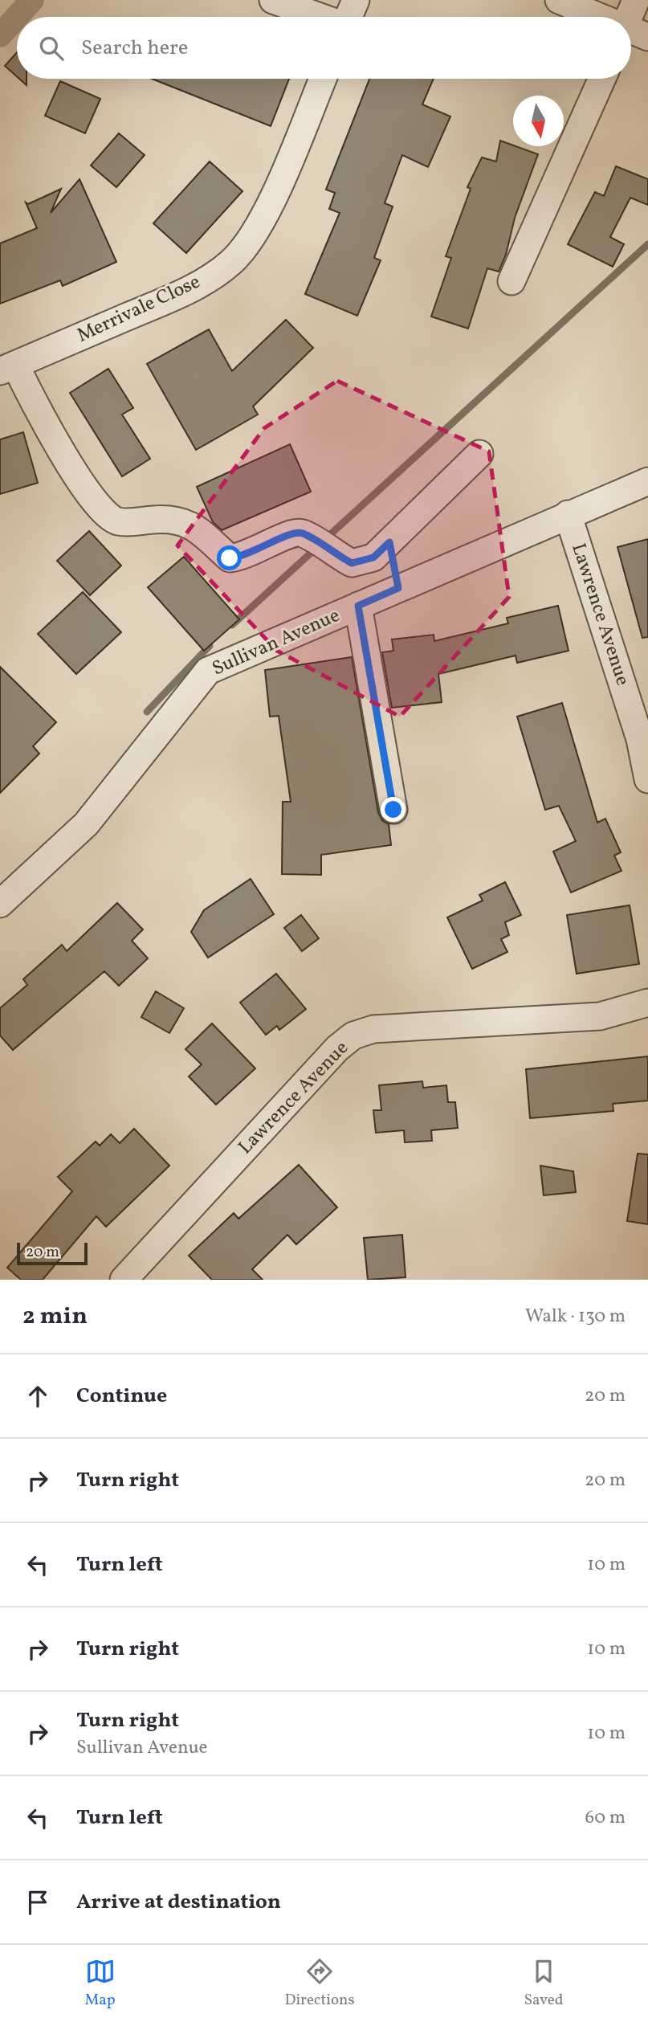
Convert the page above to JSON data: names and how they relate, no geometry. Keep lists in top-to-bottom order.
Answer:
{
  "streets": {
    "street": ["Merrivale Close", "Lawrence Avenue", "Sullivan Avenue"]
  },
  "crossings": [
    ["Lawrence Avenue", "Sullivan Avenue"]
  ],
  "scale_bar": "20 m",
  "north": "bottom",
  "page": {
    "search": "Search here",
    "scale": "20 m",
    "heading": ["2 min", "Walk · 130 m"],
    "list": [
      ["Continue", "20 m"],
      ["Turn right", "20 m"],
      ["Turn left", "10 m"],
      ["Turn right", "10 m"],
      ["Turn right", "Sullivan Avenue", "10 m"],
      ["Turn left", "60 m"],
      "Arrive at destination"
    ],
    "nav": ["Map", "Directions", "Saved"]
  }
}
